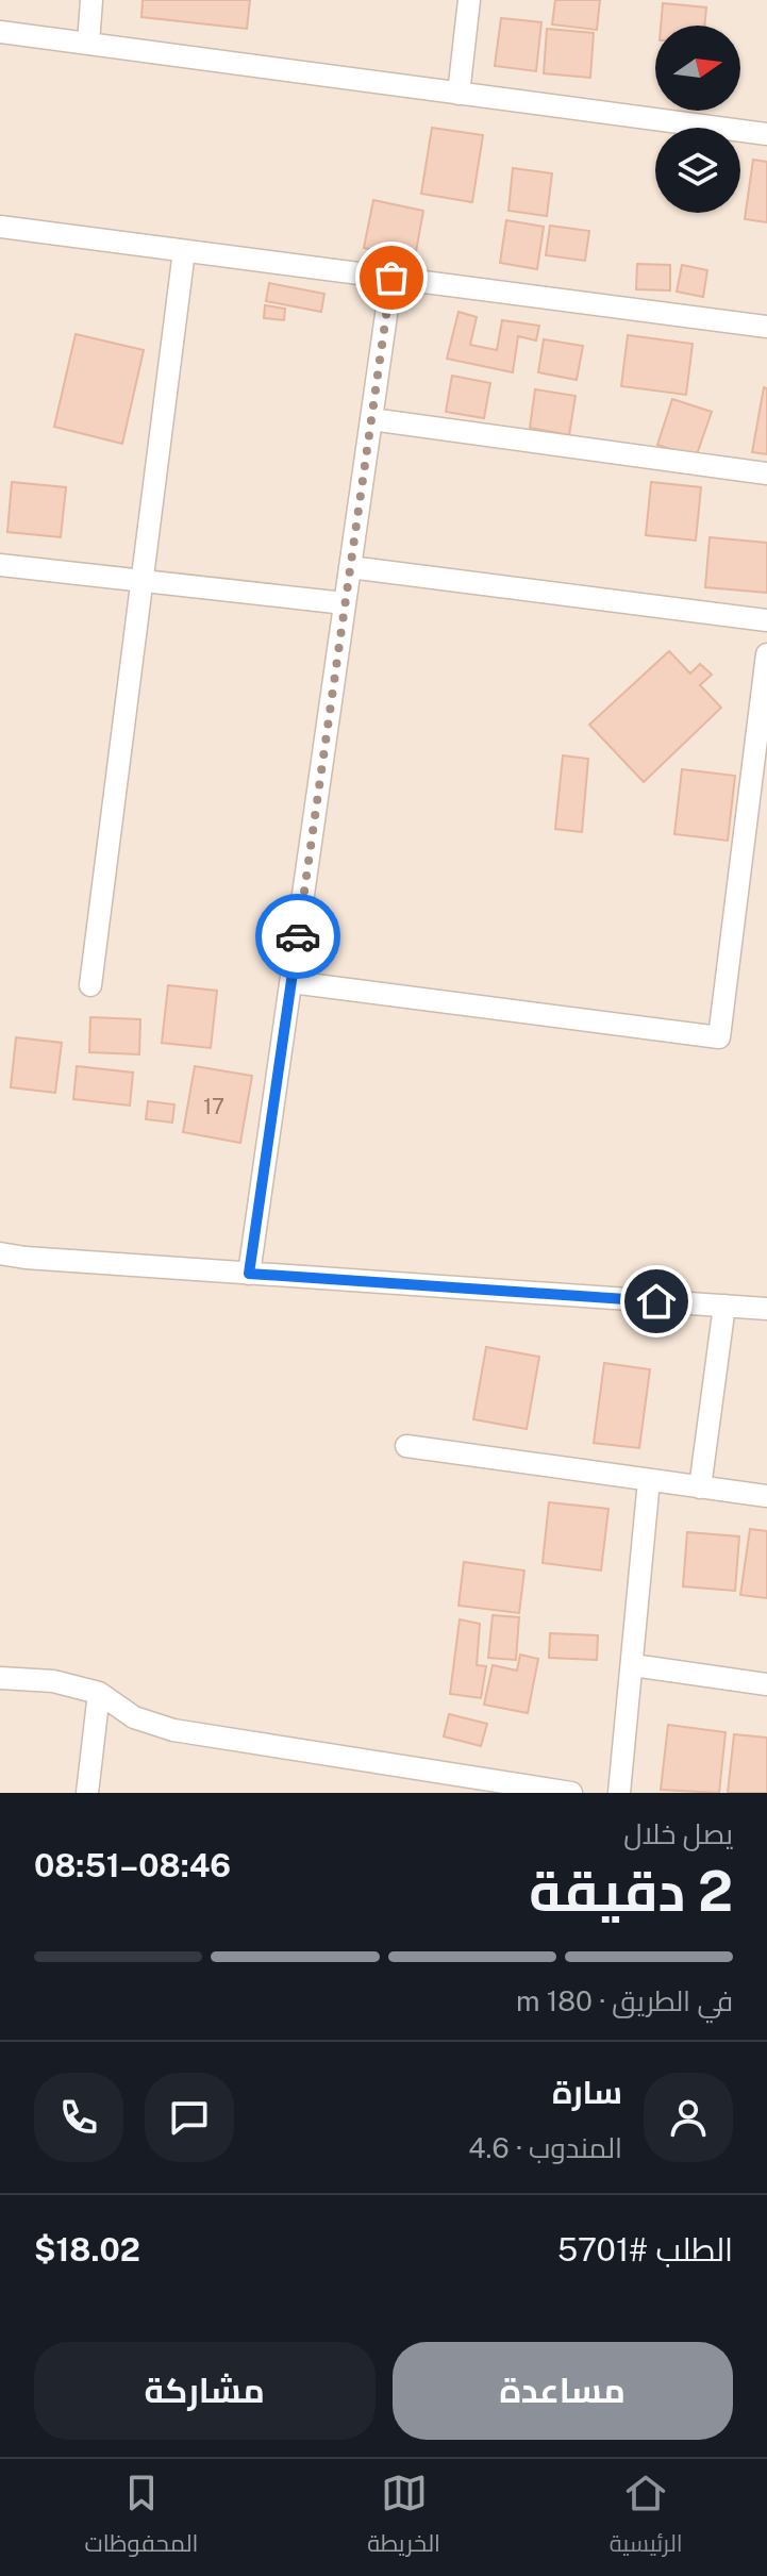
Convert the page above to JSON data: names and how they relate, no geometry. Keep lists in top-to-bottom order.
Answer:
{
  "house_numbers": ["17"],
  "north": "right",
  "page": {
    "heading": ["2 دقيقة", "يصل خلال", "08:46–08:51"],
    "panel": [
      "سارة",
      "المندوب · 4.6",
      "الطلب #5701",
      "$18.02"
    ],
    "bar": "في الطريق · 180 m",
    "buttons": ["مساعدة", "مشاركة"],
    "tabs": ["الرئيسية", "الخريطة", "المحفوظات"]
  }
}
